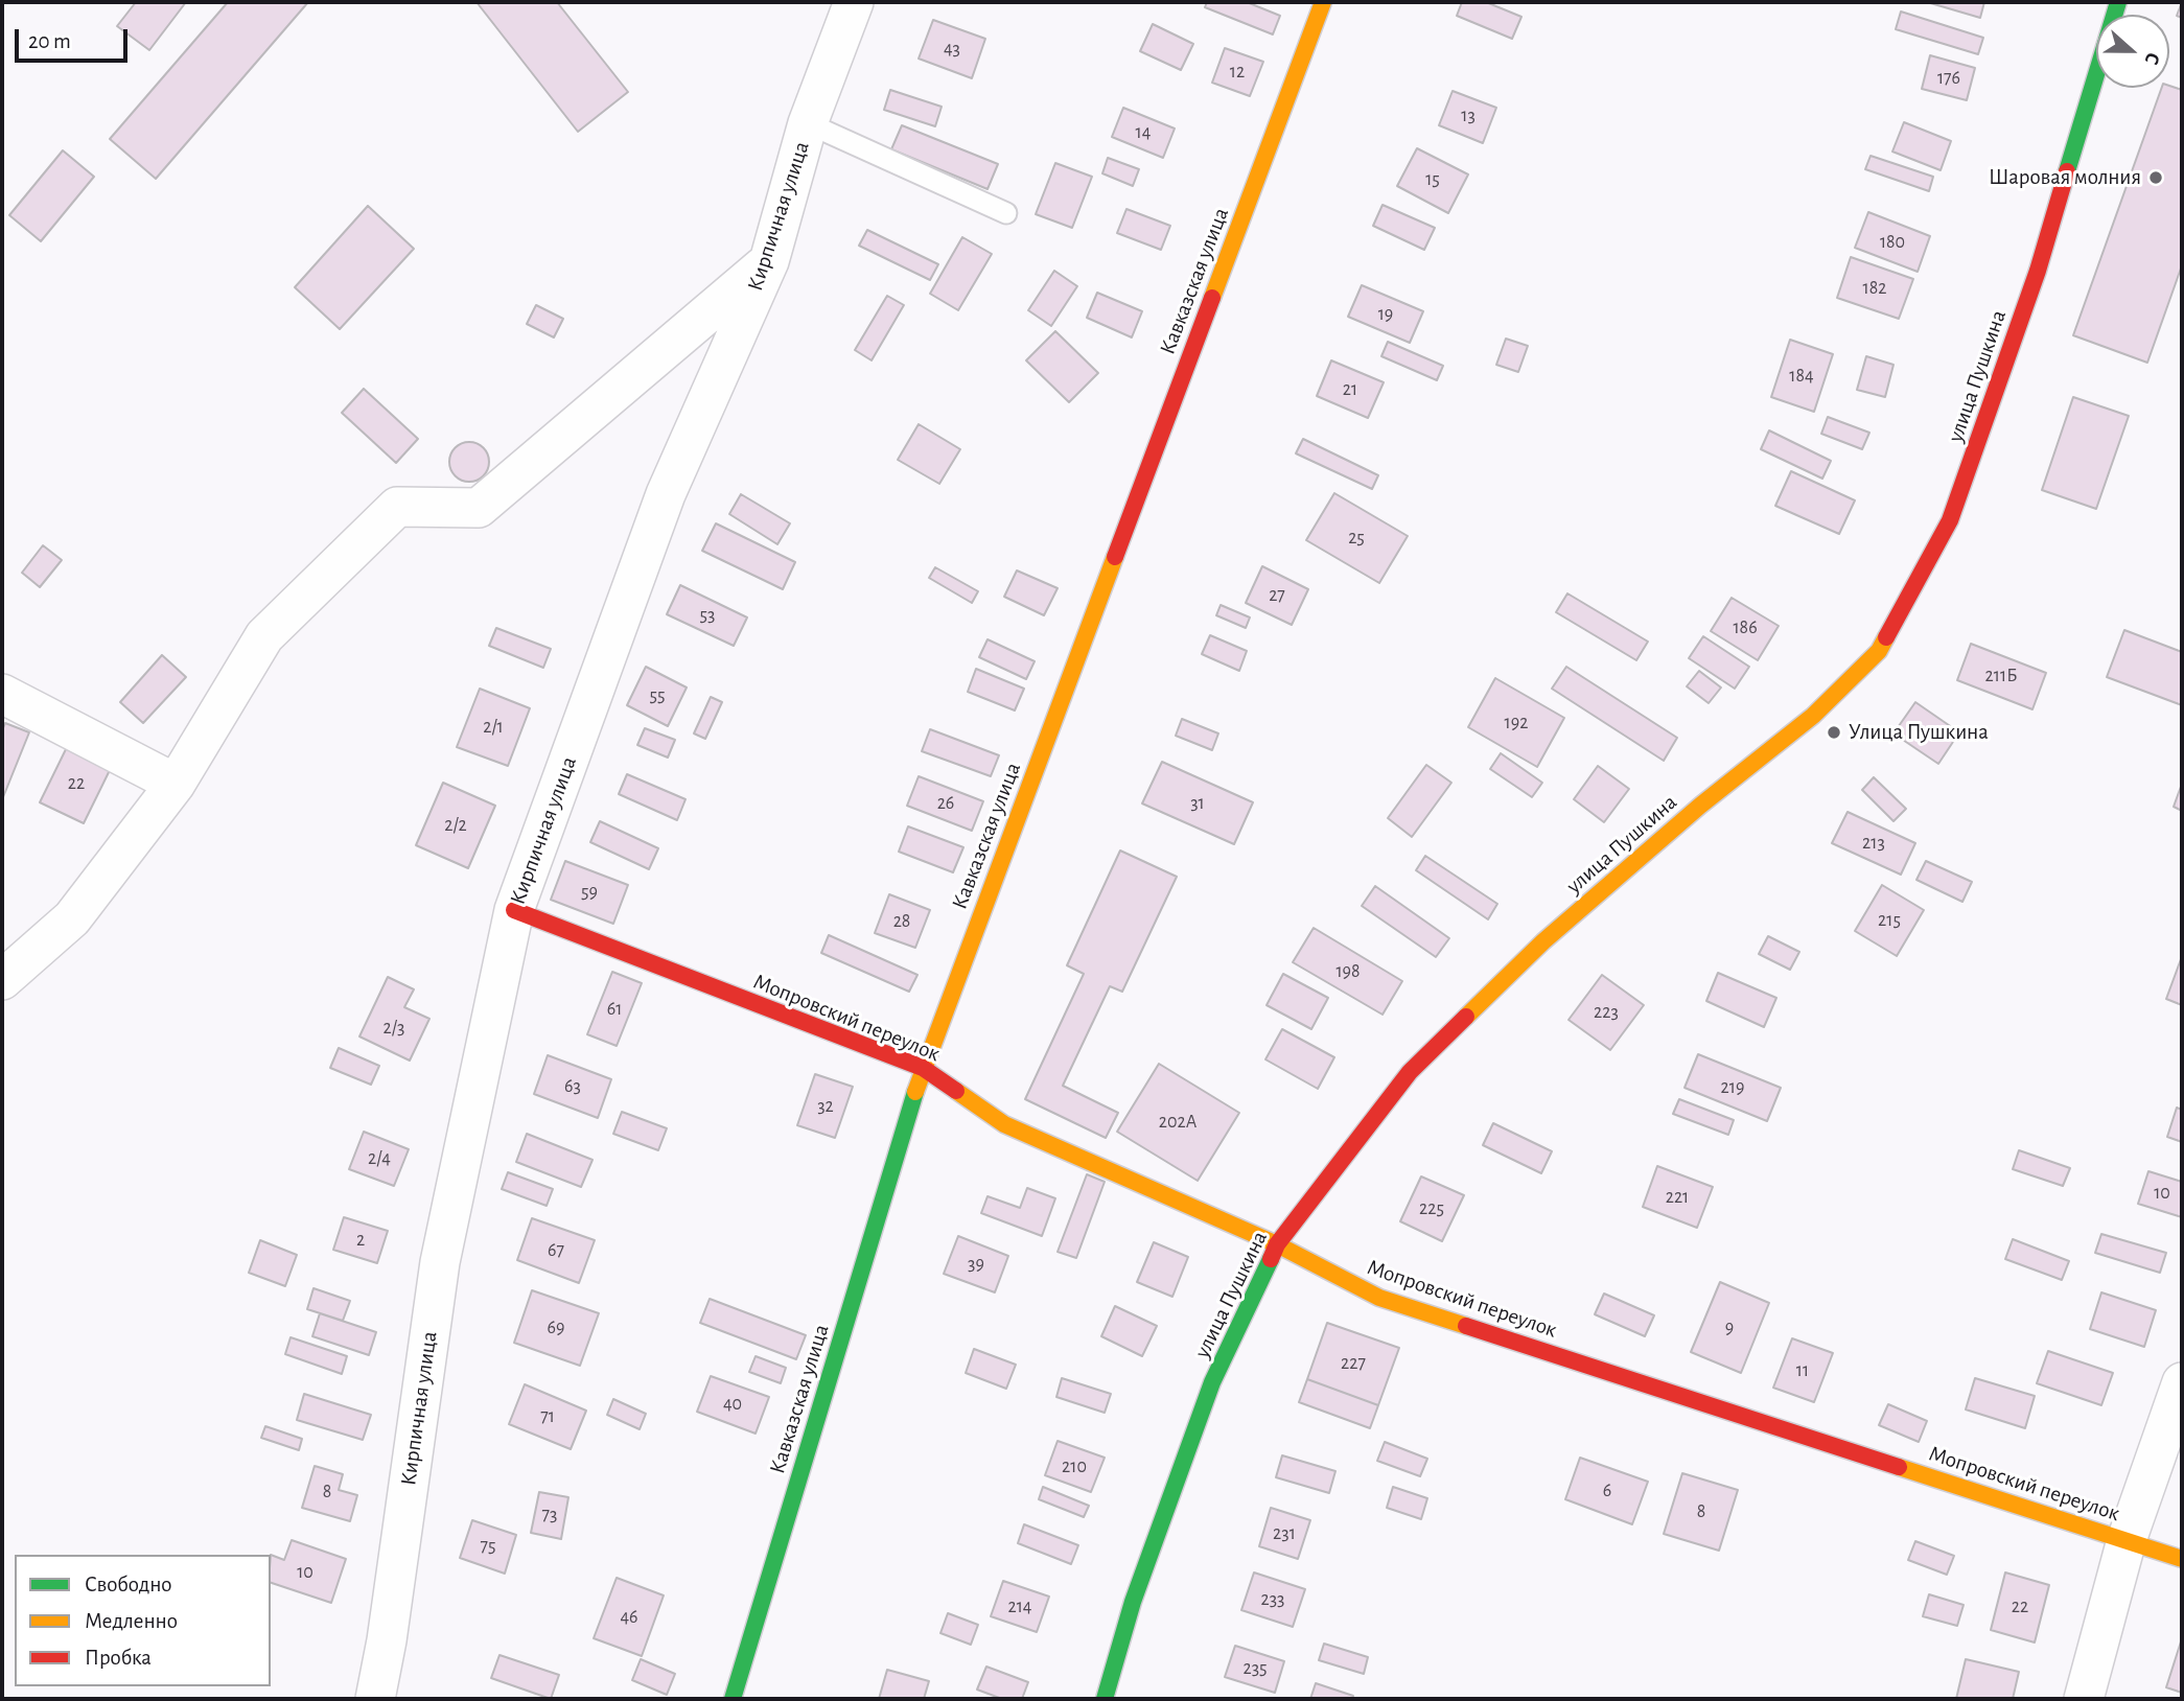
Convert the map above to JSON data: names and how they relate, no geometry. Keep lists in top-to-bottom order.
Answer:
{
  "streets": {
    "street": [
      "Кирпичная улица",
      "Кавказская улица",
      "улица Пушкина",
      "Мопровский переулок"
    ]
  },
  "crossings": [
    ["Кирпичная улица", "Мопровский переулок"],
    ["Кавказская улица", "Мопровский переулок"],
    ["улица Пушкина", "Мопровский переулок"]
  ],
  "places": ["Шаровая молния", "Улица Пушкина"],
  "house_numbers": [
    "43",
    "12",
    "176",
    "13",
    "14",
    "15",
    "180",
    "182",
    "19",
    "184",
    "21",
    "25",
    "27",
    "53",
    "186",
    "211Б",
    "55",
    "192",
    "2/1",
    "22",
    "26",
    "31",
    "2/2",
    "213",
    "59",
    "215",
    "28",
    "198",
    "61",
    "223",
    "2/3",
    "63",
    "219",
    "32",
    "202А",
    "2/4",
    "10",
    "221",
    "225",
    "2",
    "67",
    "39",
    "69",
    "9",
    "227",
    "11",
    "40",
    "71",
    "210",
    "6",
    "8",
    "8",
    "73",
    "231",
    "75",
    "10",
    "233",
    "214",
    "22",
    "46",
    "235"
  ],
  "legend": ["Свободно", "Медленно", "Пробка"],
  "scale_bar": "20 m",
  "north": "right"
}
